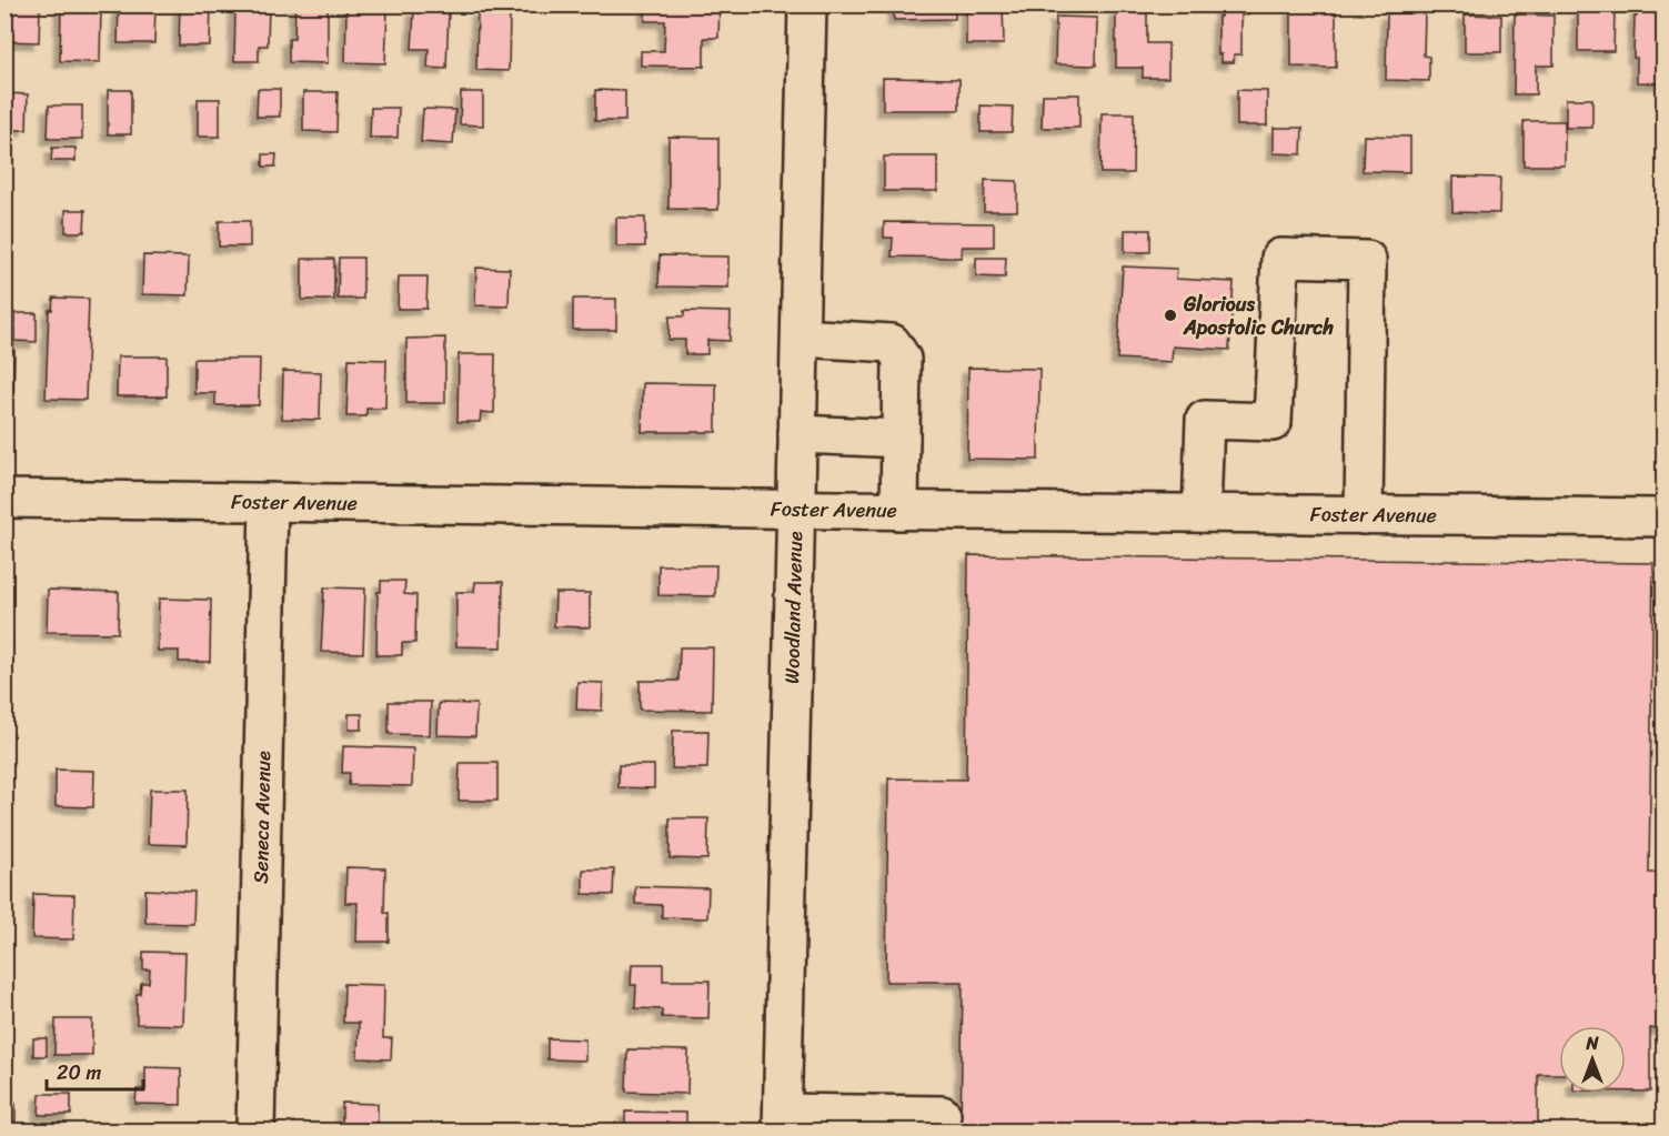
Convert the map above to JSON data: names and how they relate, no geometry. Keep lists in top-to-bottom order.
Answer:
{
  "streets": {
    "street": ["Foster Avenue", "Woodland Avenue", "Seneca Avenue"]
  },
  "crossings": [
    ["Foster Avenue", "Woodland Avenue"],
    ["Foster Avenue", "Seneca Avenue"]
  ],
  "places": ["Glorious Apostolic Church"],
  "scale_bar": "20 m",
  "north": "top"
}
